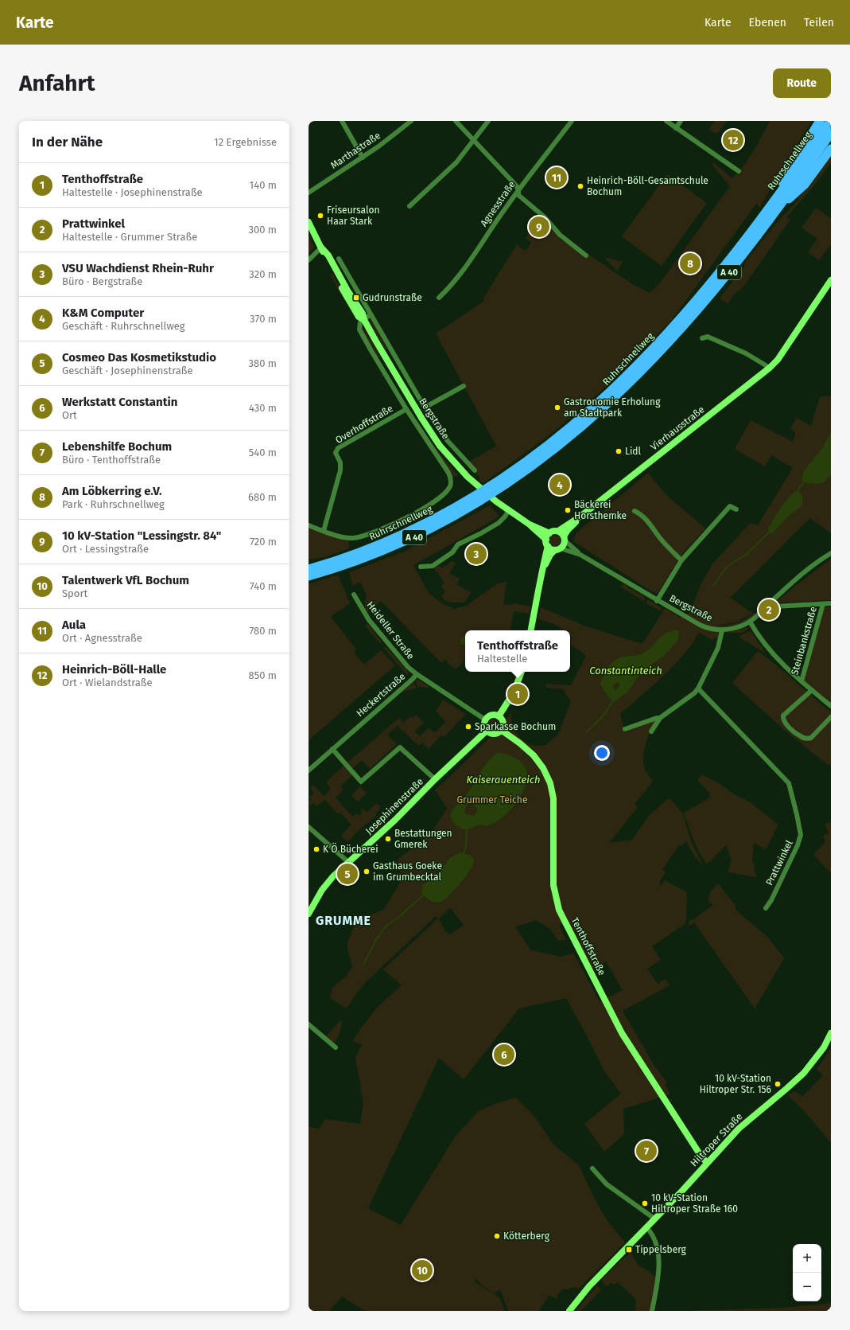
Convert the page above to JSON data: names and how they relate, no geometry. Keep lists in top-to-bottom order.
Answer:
{
  "streets": {
    "highway": ["Ruhrschnellweg", "A 40"],
    "street": [
      "Marthastraße",
      "Agnesstraße",
      "Bergstraße",
      "Overhoffstraße",
      "Vierhausstraße",
      "Heideller Straße",
      "Steinbankstraße",
      "Heckertstraße",
      "Josephinenstraße",
      "Prattwinkel",
      "Tenthoffstraße",
      "Hiltroper Straße"
    ]
  },
  "crossings": [
    ["Bergstraße", "Overhoffstraße"],
    ["Bergstraße", "Vierhausstraße"],
    ["Heideller Straße", "Heckertstraße"],
    ["Heckertstraße", "Josephinenstraße"],
    ["Heckertstraße", "Tenthoffstraße"],
    ["Josephinenstraße", "Tenthoffstraße"],
    ["Tenthoffstraße", "Hiltroper Straße"]
  ],
  "districts": ["GRUMME"],
  "water": ["Constantinteich", "Kaiserauenteich"],
  "parks": ["Grummer Teiche"],
  "places": {
    "other": [
      "Heinrich-Böll-Gesamtschule Bochum",
      "Friseursalon Haar Stark",
      "Gastronomie Erholung am Stadtpark",
      "Lidl",
      "Bäckerei Horsthemke",
      "Sparkasse Bochum",
      "Bestattungen Gmerek",
      "K Ö Bücherei",
      "Gasthaus Goeke im Grumbecktal",
      "10 kV-Station Hiltroper Str. 156",
      "10 kV-Station Hiltroper Straße 160",
      "Kötterberg"
    ],
    "transit": ["Gudrunstraße", "Tippelsberg"]
  },
  "page": {
    "header": "Karte",
    "nav": ["Karte", "Ebenen", "Teilen"],
    "buttons": "Route",
    "title": "Anfahrt",
    "heading": ["In der Nähe", "12 Ergebnisse"],
    "pins": [
      "12",
      "11",
      "9",
      "8",
      "4",
      "3",
      "2",
      "1",
      "5",
      "6",
      "7",
      "10"
    ],
    "list": [
      {
        "mark": "1",
        "name": "Tenthoffstraße",
        "note": "Haltestelle · Josephinenstraße",
        "value": "140 m"
      },
      {
        "mark": "2",
        "name": "Prattwinkel",
        "note": "Haltestelle · Grummer Straße",
        "value": "300 m"
      },
      {
        "mark": "3",
        "name": "VSU Wachdienst Rhein-Ruhr",
        "note": "Büro · Bergstraße",
        "value": "320 m"
      },
      {
        "mark": "4",
        "name": "K&M Computer",
        "note": "Geschäft · Ruhrschnellweg",
        "value": "370 m"
      },
      {
        "mark": "5",
        "name": "Cosmeo Das Kosmetikstudio",
        "note": "Geschäft · Josephinenstraße",
        "value": "380 m"
      },
      {
        "mark": "6",
        "name": "Werkstatt Constantin",
        "note": "Ort",
        "value": "430 m"
      },
      {
        "mark": "7",
        "name": "Lebenshilfe Bochum",
        "note": "Büro · Tenthoffstraße",
        "value": "540 m"
      },
      {
        "mark": "8",
        "name": "Am Löbkerring e.V.",
        "note": "Park · Ruhrschnellweg",
        "value": "680 m"
      },
      {
        "mark": "9",
        "name": "10 kV-Station \"Lessingstr. 84\"",
        "note": "Ort · Lessingstraße",
        "value": "720 m"
      },
      {
        "mark": "10",
        "name": "Talentwerk VfL Bochum",
        "note": "Sport",
        "value": "740 m"
      },
      {
        "mark": "11",
        "name": "Aula",
        "note": "Ort · Agnesstraße",
        "value": "780 m"
      },
      {
        "mark": "12",
        "name": "Heinrich-Böll-Halle",
        "note": "Ort · Wielandstraße",
        "value": "850 m"
      }
    ],
    "popup": ["Tenthoffstraße", "Haltestelle"],
    "map_buttons": ["+", "−"]
  }
}
